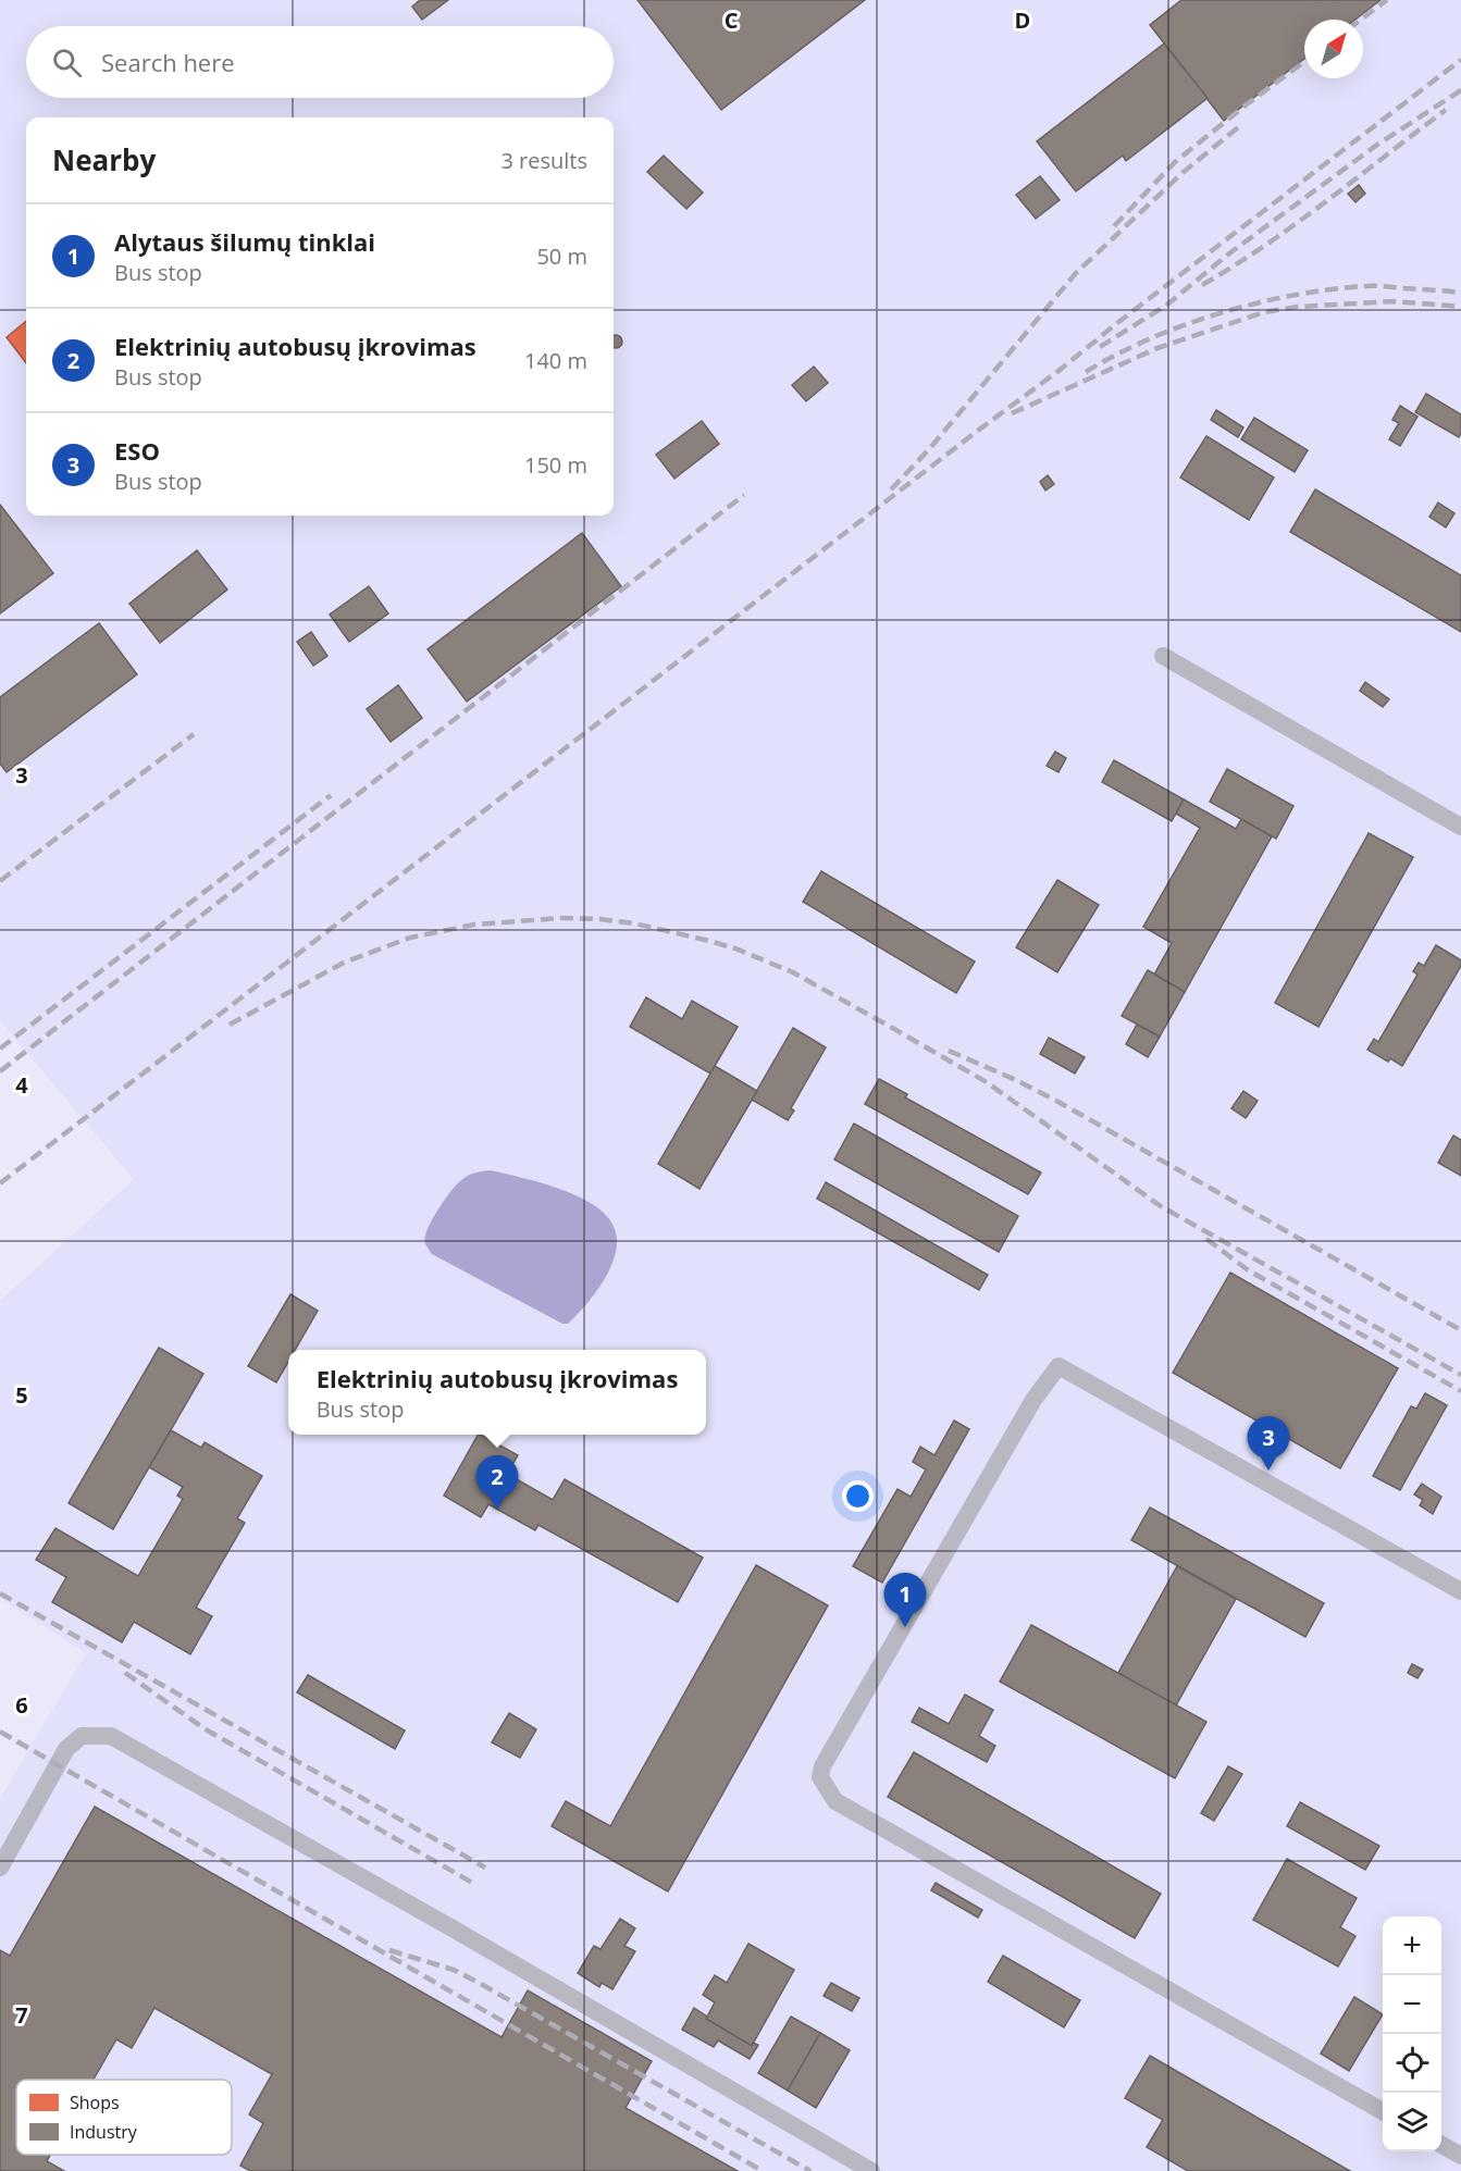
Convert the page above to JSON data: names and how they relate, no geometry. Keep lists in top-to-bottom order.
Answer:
{
  "legend": ["Shops", "Industry"],
  "north": "top right",
  "page": {
    "search": "Search here",
    "heading": ["Nearby", "3 results"],
    "list": [
      {
        "mark": "1",
        "name": "Alytaus šilumų tinklai",
        "note": "Bus stop",
        "value": "50 m"
      },
      {
        "mark": "2",
        "name": "Elektrinių autobusų įkrovimas",
        "note": "Bus stop",
        "value": "140 m"
      },
      {
        "mark": "3",
        "name": "ESO",
        "note": "Bus stop",
        "value": "150 m"
      }
    ],
    "popup": ["Elektrinių autobusų įkrovimas", "Bus stop"],
    "pins": ["3", "2", "1"],
    "map_buttons": ["+", "−"]
  },
  "grid": {
    "columns": ["C", "D"],
    "rows": [
      "3",
      "4",
      "5",
      "6",
      "7"
    ]
  }
}
